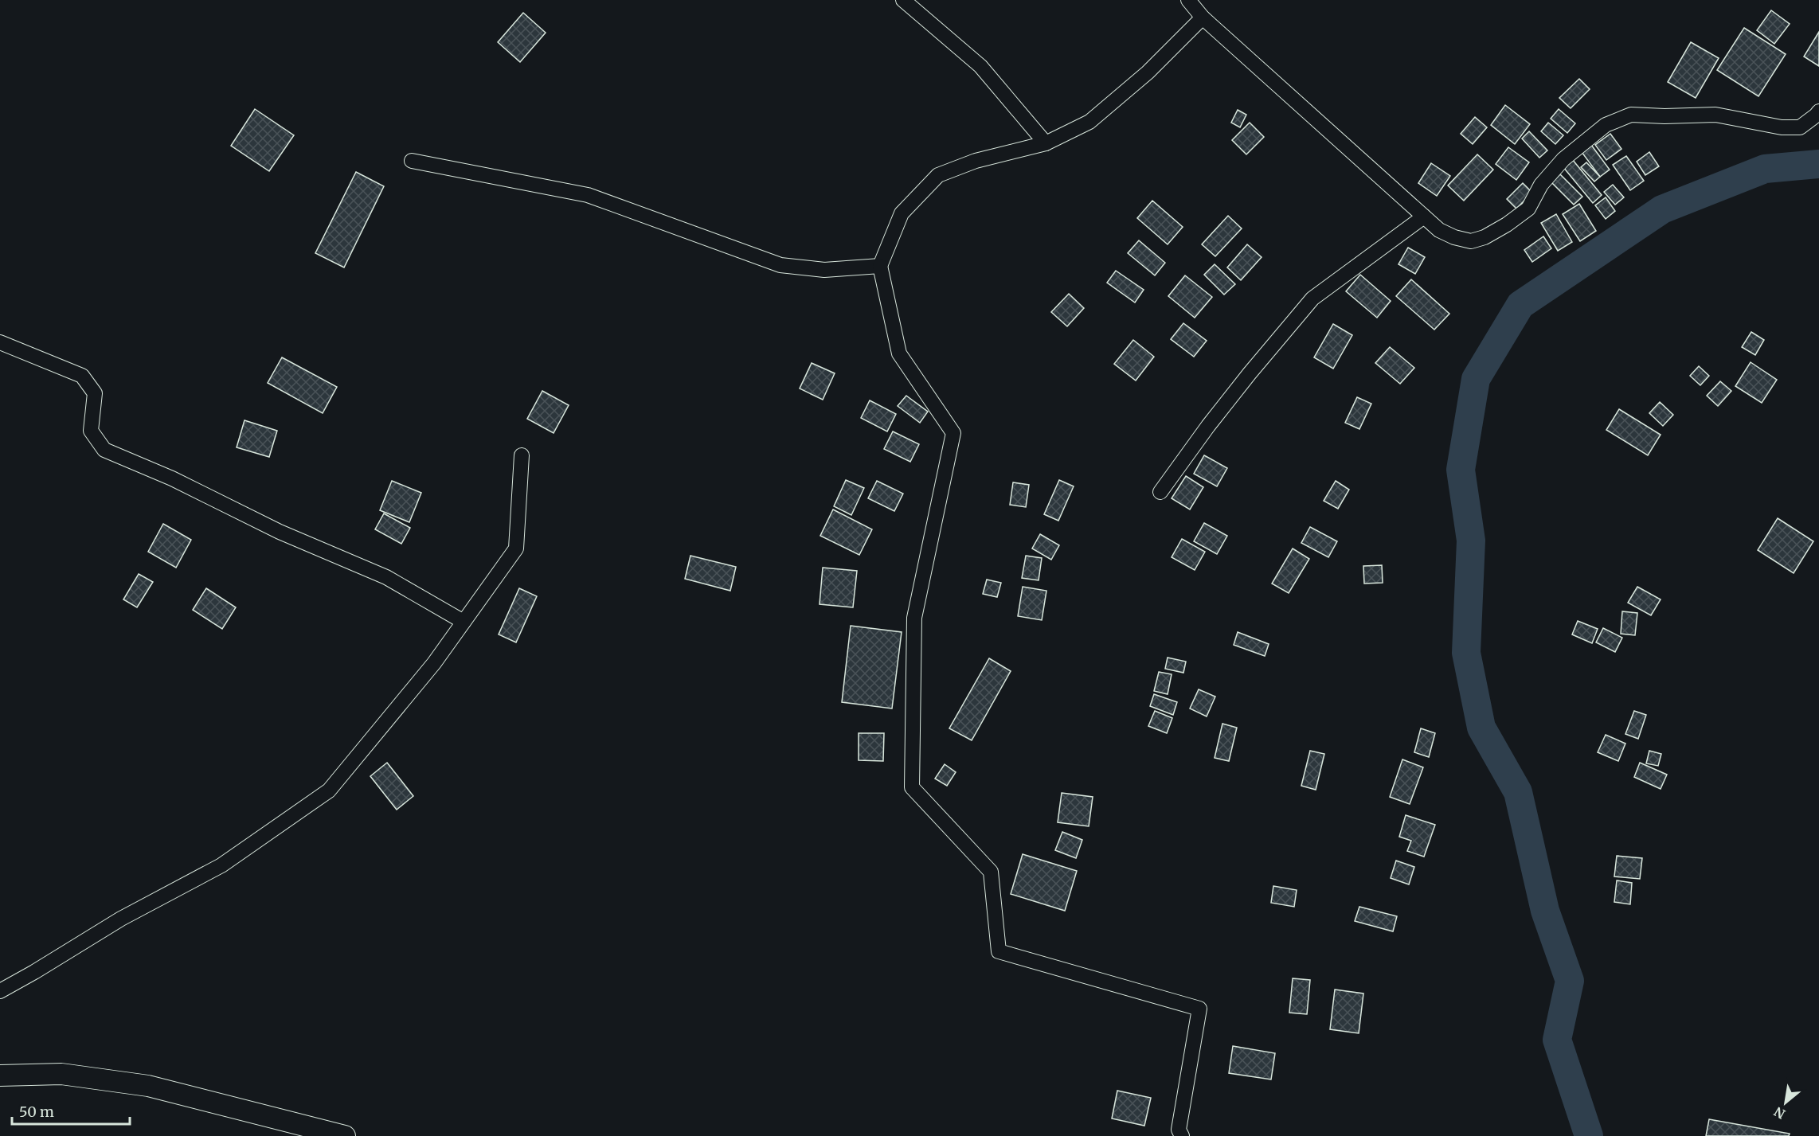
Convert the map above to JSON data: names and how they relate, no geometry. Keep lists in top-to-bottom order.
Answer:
{
  "scale_bar": "50 m",
  "north": "bottom left"
}
